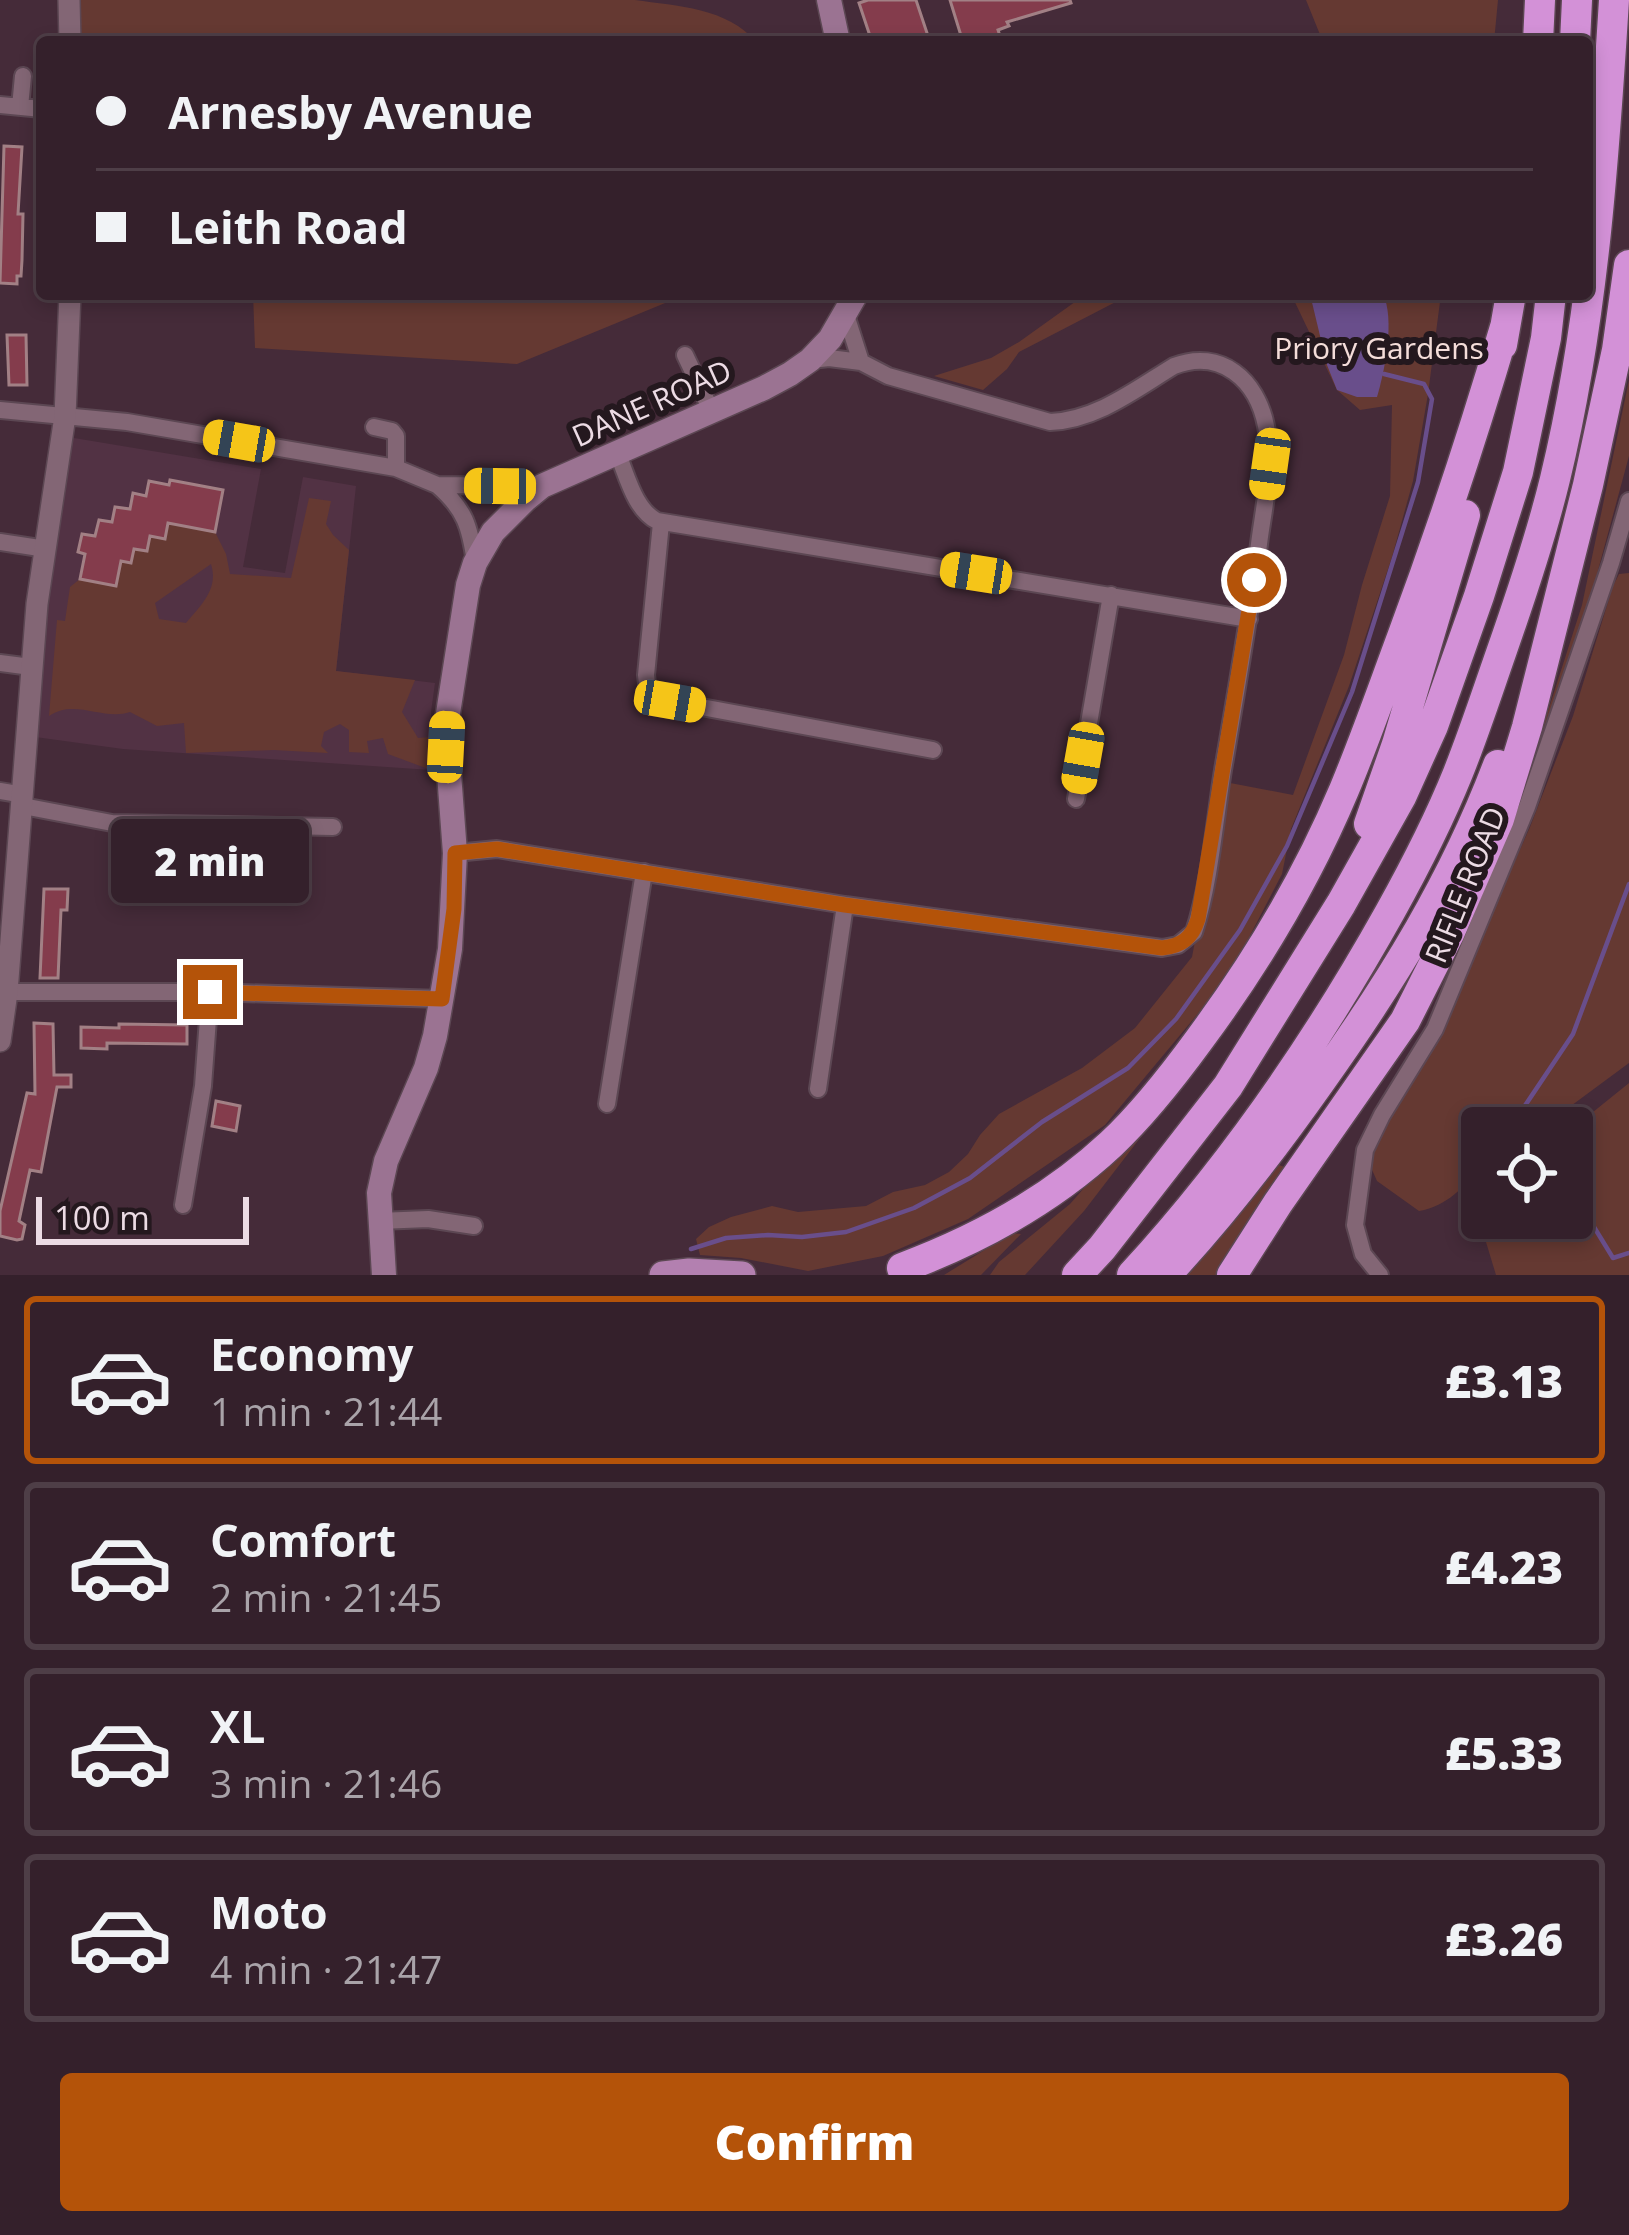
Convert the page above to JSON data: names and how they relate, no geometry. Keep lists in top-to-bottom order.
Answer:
{
  "streets": {
    "main road": ["DANE ROAD"],
    "street": ["RIFLE ROAD"]
  },
  "parks": ["Priory Gardens"],
  "scale_bar": "100 m",
  "page": {
    "banner": ["Arnesby Avenue", "Leith Road"],
    "bubble": "2 min",
    "scale": "100 m",
    "list": [
      {
        "name": "Economy",
        "note": "1 min · 21:44",
        "value": "£3.13"
      },
      {
        "name": "Comfort",
        "note": "2 min · 21:45",
        "value": "£4.23"
      },
      {
        "name": "XL",
        "note": "3 min · 21:46",
        "value": "£5.33"
      },
      {
        "name": "Moto",
        "note": "4 min · 21:47",
        "value": "£3.26"
      }
    ],
    "buttons": "Confirm"
  }
}
